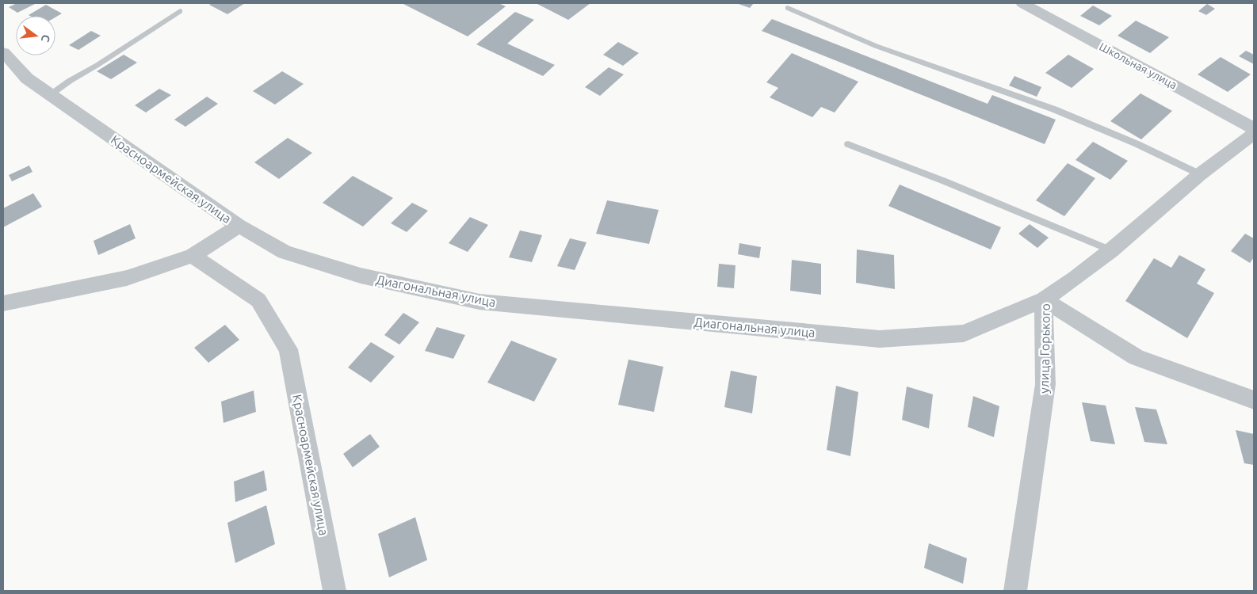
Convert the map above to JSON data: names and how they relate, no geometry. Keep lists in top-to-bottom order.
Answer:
{
  "streets": {
    "street": [
      "Школьная улица",
      "Красноармейская улица",
      "Диагональная улица",
      "улица Горького"
    ]
  },
  "crossings": [
    ["Красноармейская улица", "Диагональная улица"],
    ["Диагональная улица", "улица Горького"]
  ],
  "north": "right"
}
